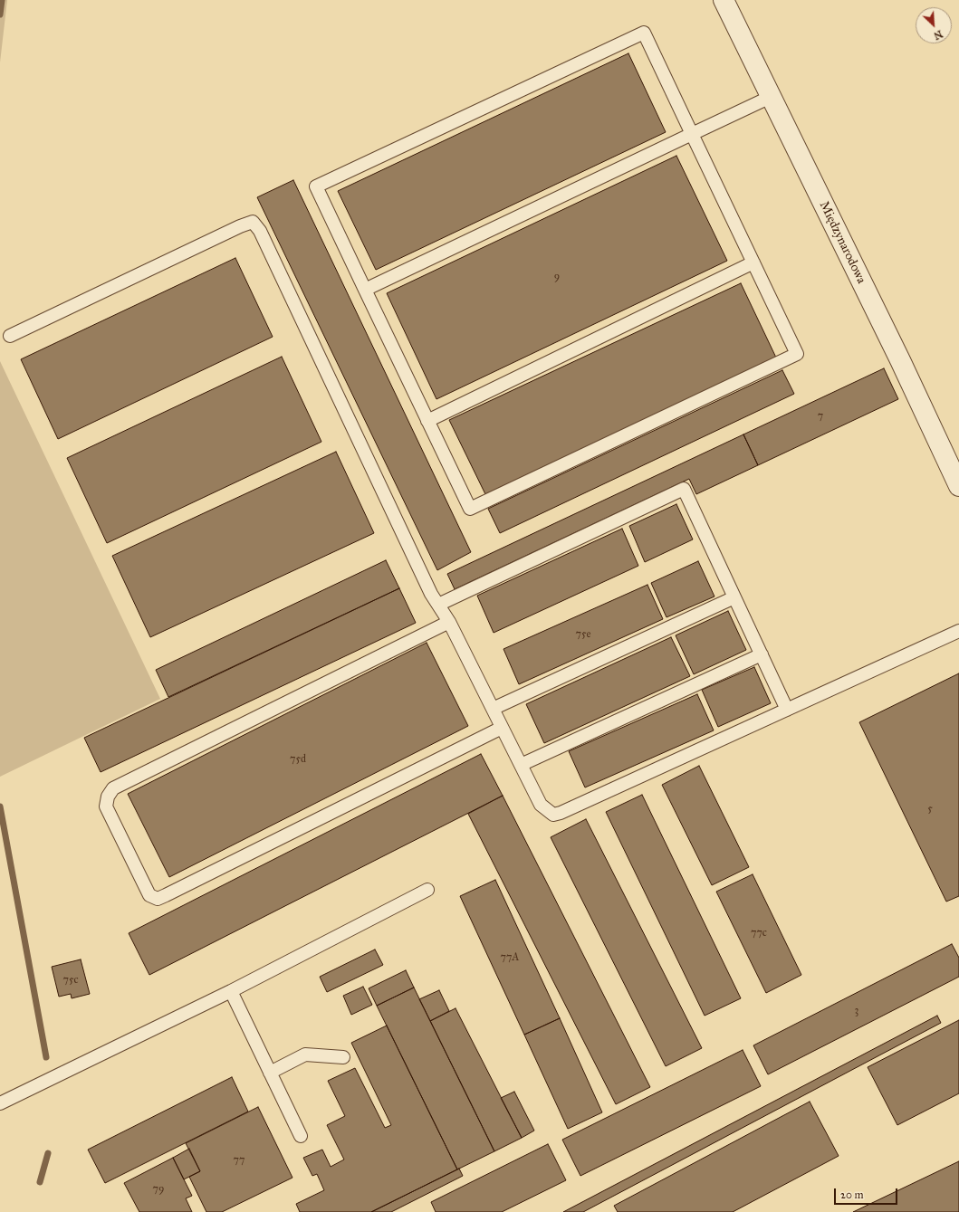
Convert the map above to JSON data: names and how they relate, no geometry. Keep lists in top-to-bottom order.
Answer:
{
  "streets": {
    "street": ["Międzynarodowa"]
  },
  "house_numbers": [
    "9",
    "7",
    "75e",
    "75d",
    "5",
    "77c",
    "77A",
    "75c",
    "3",
    "77",
    "79"
  ],
  "scale_bar": "20 m",
  "north": "bottom right"
}
